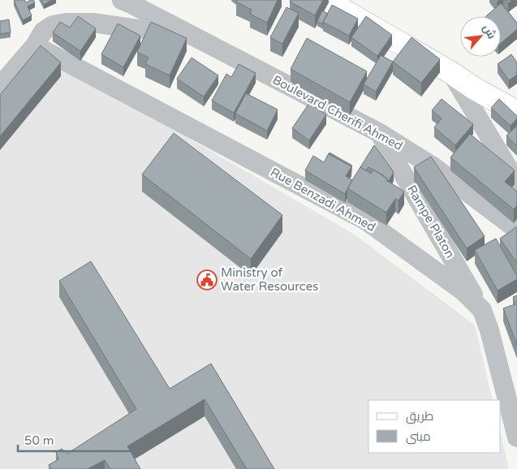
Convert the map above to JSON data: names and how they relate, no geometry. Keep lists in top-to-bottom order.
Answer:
{
  "streets": {
    "street": ["Boulevard Cherifi Ahmed", "Rue Benzadi Ahmed", "Rampe Platon"]
  },
  "crossings": [
    ["Boulevard Cherifi Ahmed", "Rampe Platon"],
    ["Rue Benzadi Ahmed", "Rampe Platon"]
  ],
  "places": {
    "public building": ["Ministry of Water Resources"]
  },
  "legend": ["طريق", "مبنى"],
  "scale_bar": "50 m",
  "north": "top right"
}
